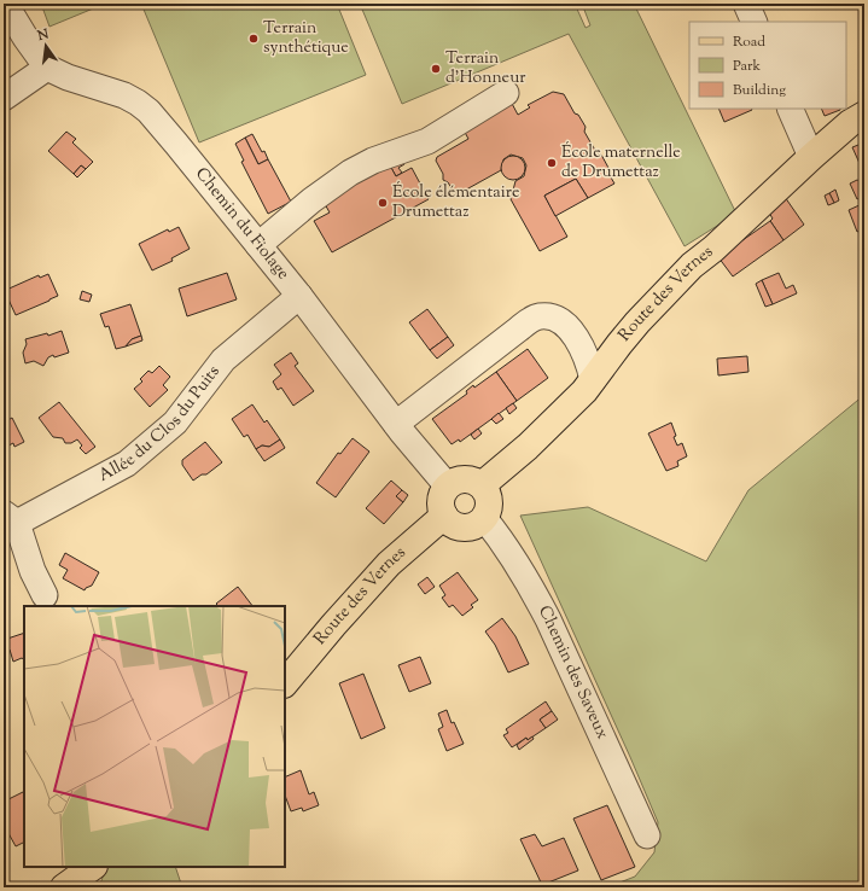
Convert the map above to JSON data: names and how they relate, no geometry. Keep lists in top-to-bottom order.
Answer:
{
  "streets": {
    "main road": ["Route des Vernes"],
    "street": ["Chemin du Fiolage", "Allée du Clos du Puits", "Chemin des Saveux"]
  },
  "crossings": [
    ["Chemin du Fiolage", "Route des Vernes"],
    ["Chemin du Fiolage", "Allée du Clos du Puits"],
    ["Chemin du Fiolage", "Chemin des Saveux"],
    ["Route des Vernes", "Chemin des Saveux"]
  ],
  "places": [
    "Terrain synthétique",
    "Terrain d'Honneur",
    "École maternelle de Drumettaz",
    "École élémentaire Drumettaz"
  ],
  "legend": ["Road", "Park", "Building"],
  "north": "top"
}
